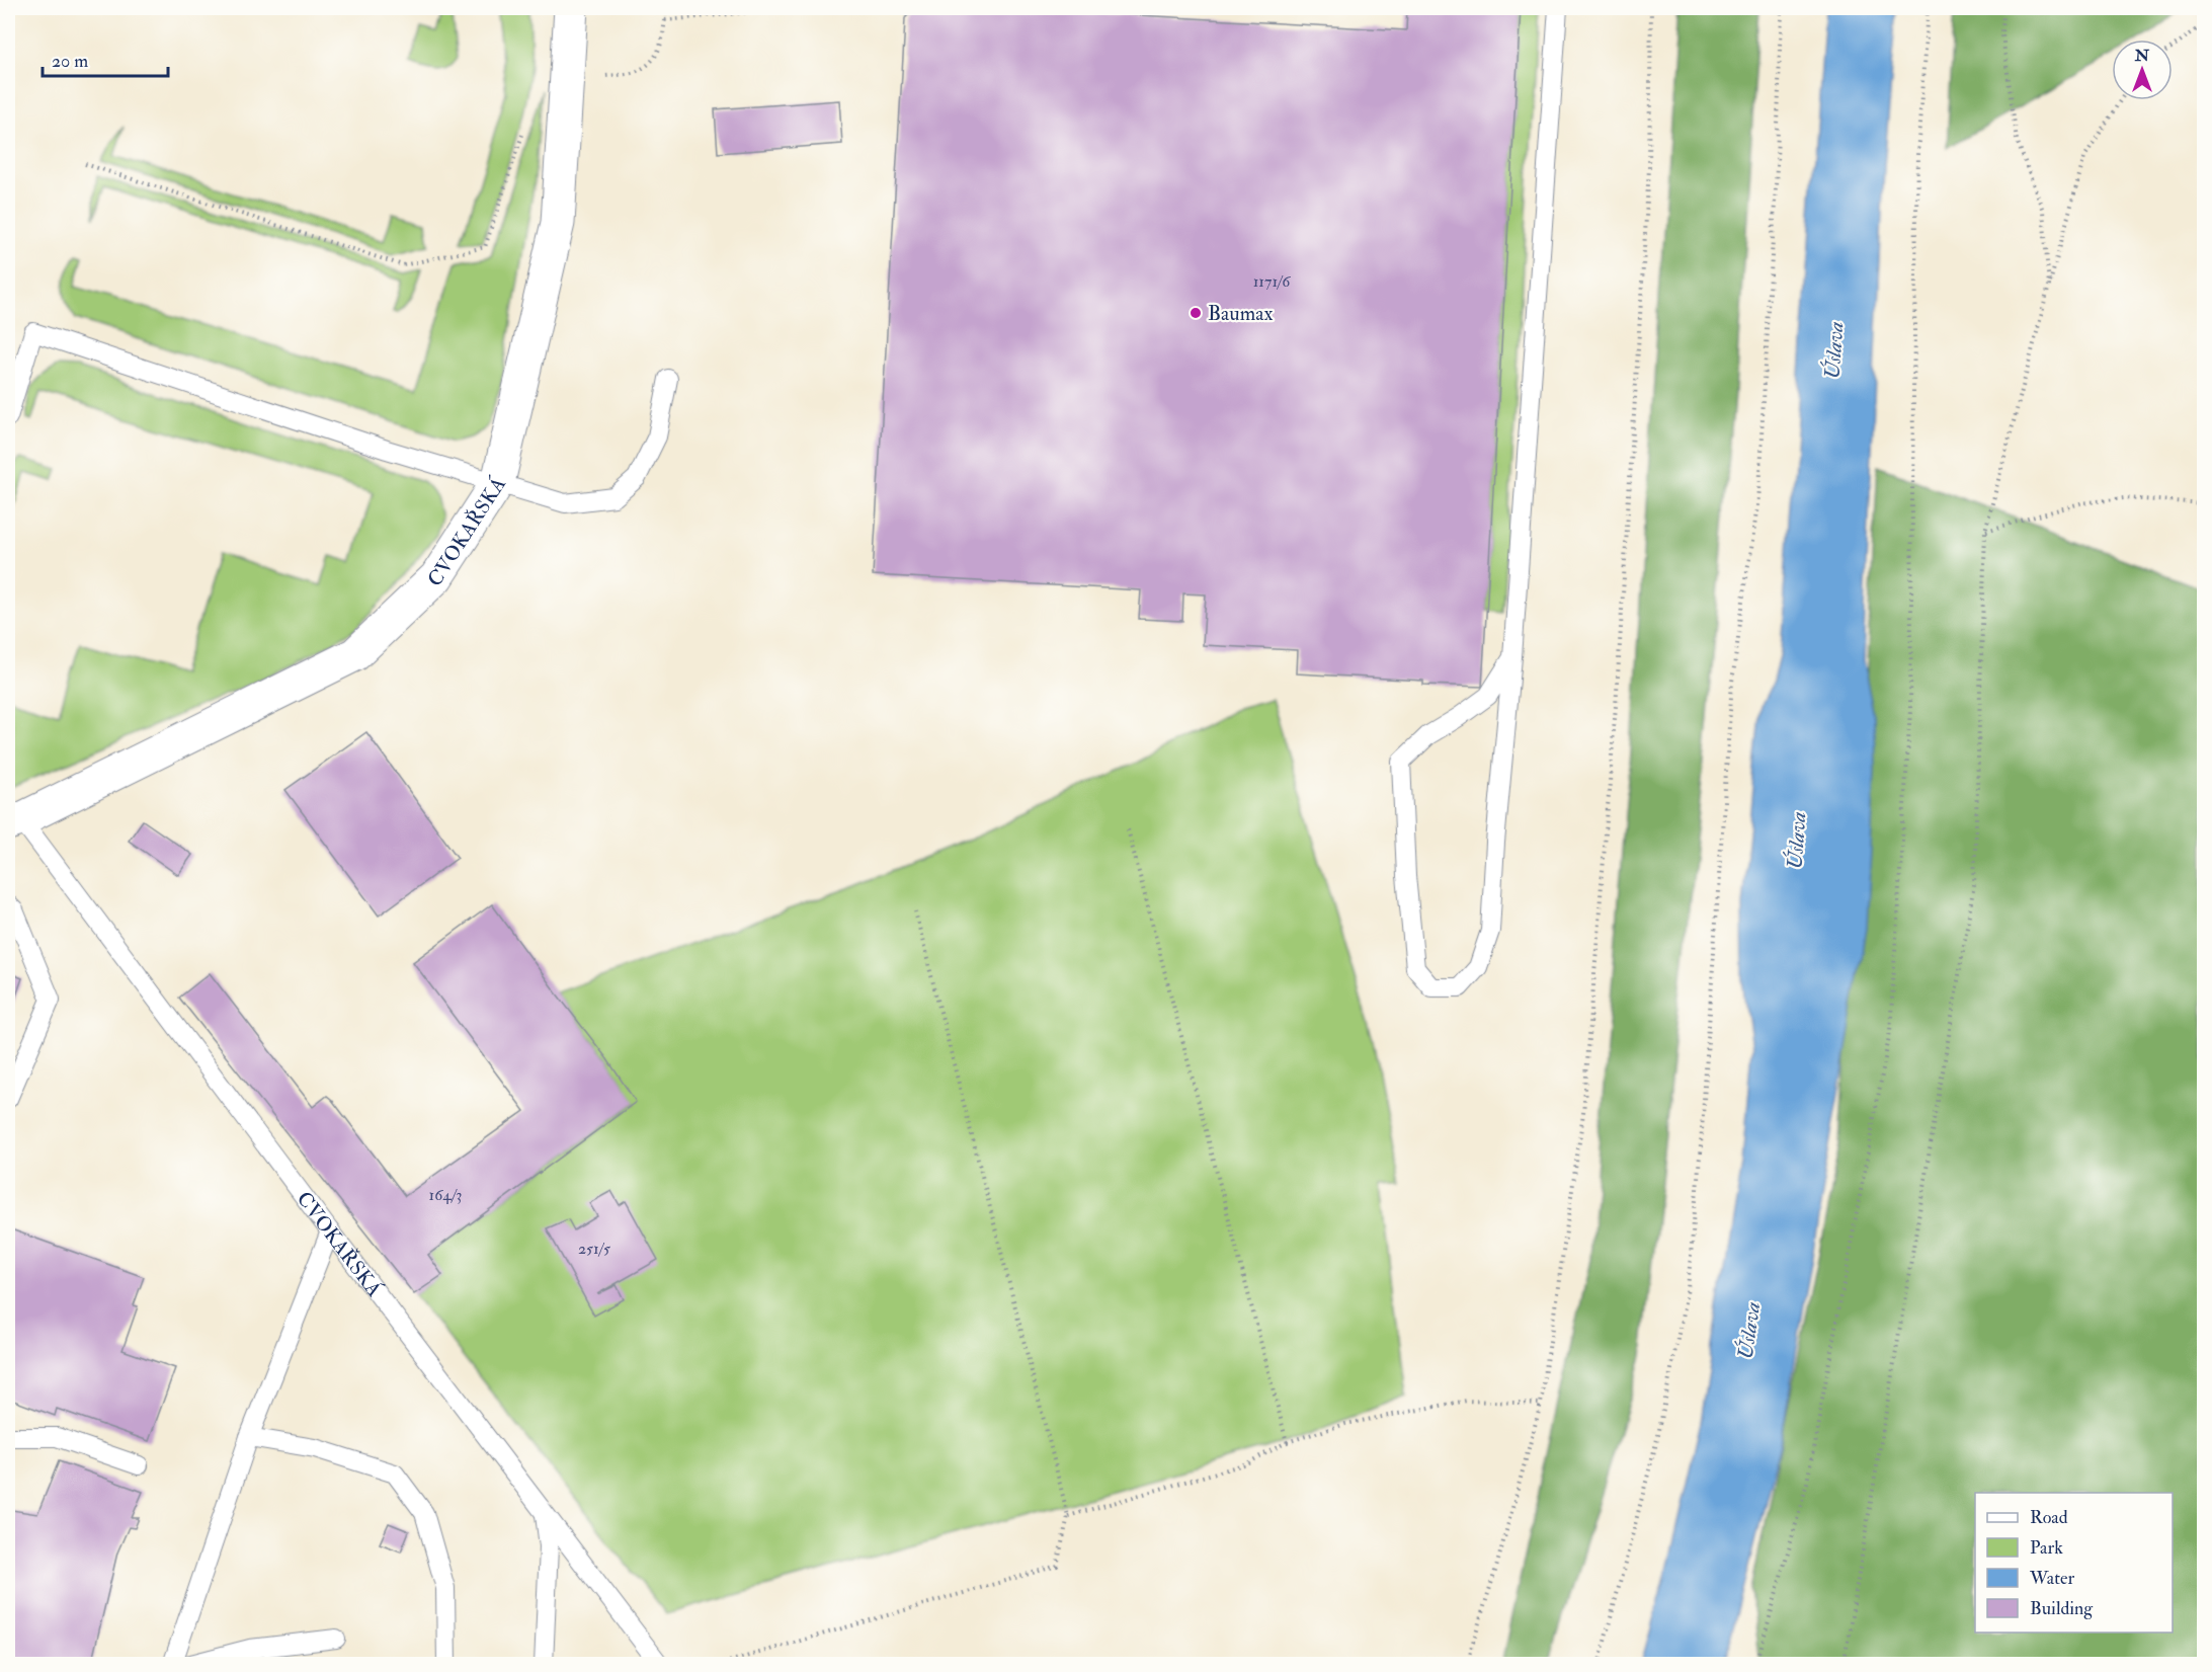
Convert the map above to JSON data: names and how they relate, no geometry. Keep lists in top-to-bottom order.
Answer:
{
  "streets": {
    "street": ["CVOKAŘSKÁ"]
  },
  "water": ["Úslava"],
  "places": ["Baumax"],
  "house_numbers": ["1171/6", "164/3", "251/5"],
  "legend": [
    "Road",
    "Park",
    "Water",
    "Building"
  ],
  "scale_bar": "20 m",
  "north": "top"
}
